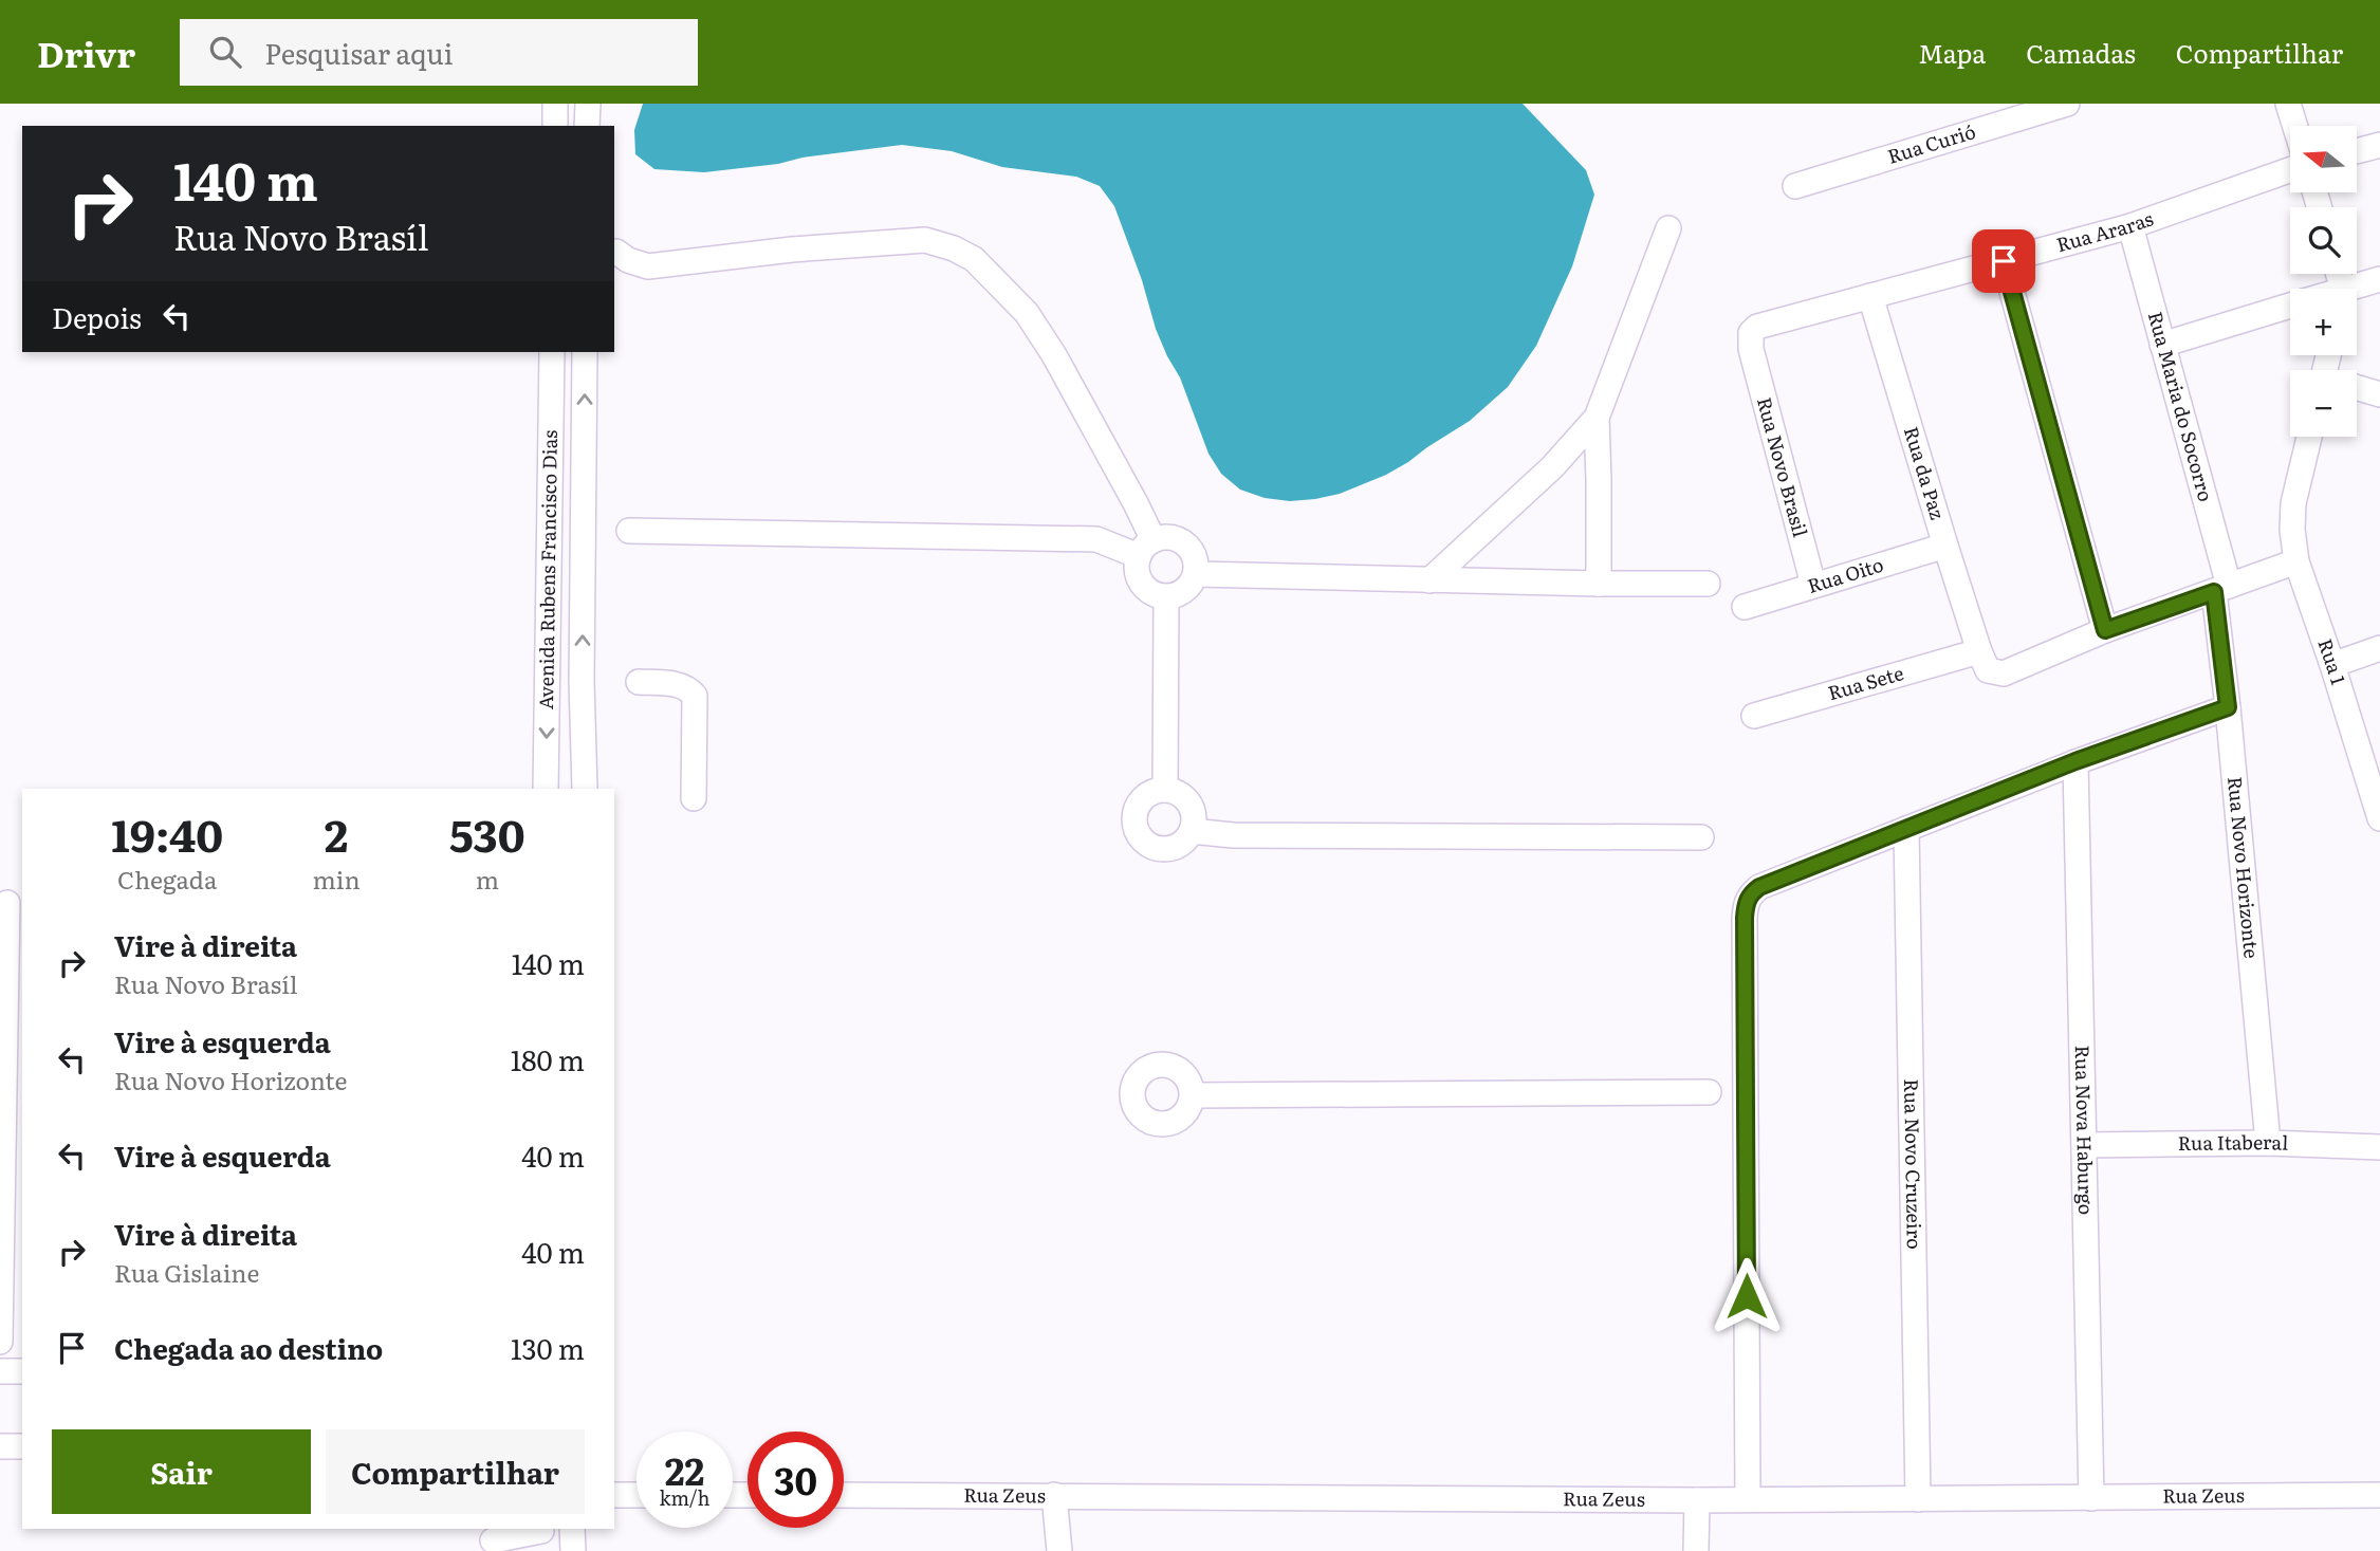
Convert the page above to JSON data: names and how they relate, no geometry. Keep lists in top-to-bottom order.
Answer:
{
  "streets": {
    "street": [
      "Rua Curió",
      "Rua Araras",
      "Rua Maria do Socorro",
      "Rua Novo Brasil",
      "Rua da Paz",
      "Avenida Rubens Francisco Dias",
      "Rua Oito",
      "Rua 1",
      "Rua Sete",
      "Rua Novo Horizonte",
      "Rua Nova Haburgo",
      "Rua Itaberal",
      "Rua Novo Cruzeiro",
      "Rua Zeus"
    ]
  },
  "crossings": [
    ["Rua Araras", "Rua Maria do Socorro"],
    ["Rua Araras", "Rua Novo Brasil"],
    ["Rua Araras", "Rua da Paz"],
    ["Rua Maria do Socorro", "Rua Novo Horizonte"],
    ["Rua Novo Brasil", "Rua Oito"],
    ["Rua da Paz", "Rua Oito"],
    ["Rua da Paz", "Rua Sete"],
    ["Rua Novo Horizonte", "Rua Itaberal"],
    ["Rua Nova Haburgo", "Rua Itaberal"],
    ["Rua Nova Haburgo", "Rua Zeus"],
    ["Rua Novo Cruzeiro", "Rua Zeus"]
  ],
  "north": "left",
  "page": {
    "header": "Drivr",
    "search": "Pesquisar aqui",
    "nav": ["Mapa", "Camadas", "Compartilhar"],
    "map_buttons": ["+", "−"],
    "turn": ["140 m", "Rua Novo Brasíl"],
    "then": "Depois",
    "eta": [
      "19:40",
      "Chegada",
      "2",
      "min",
      "530",
      "m"
    ],
    "list": [
      {
        "name": "Vire à direita",
        "note": "Rua Novo Brasíl",
        "value": "140 m"
      },
      {
        "name": "Vire à esquerda",
        "note": "Rua Novo Horizonte",
        "value": "180 m"
      },
      {
        "name": "Vire à esquerda",
        "value": "40 m"
      },
      {
        "name": "Vire à direita",
        "note": "Rua Gislaine",
        "value": "40 m"
      },
      {
        "name": "Chegada ao destino",
        "value": "130 m"
      }
    ],
    "buttons": ["Sair", "Compartilhar"],
    "speed": "22 km/h",
    "limit": "30"
  }
}
